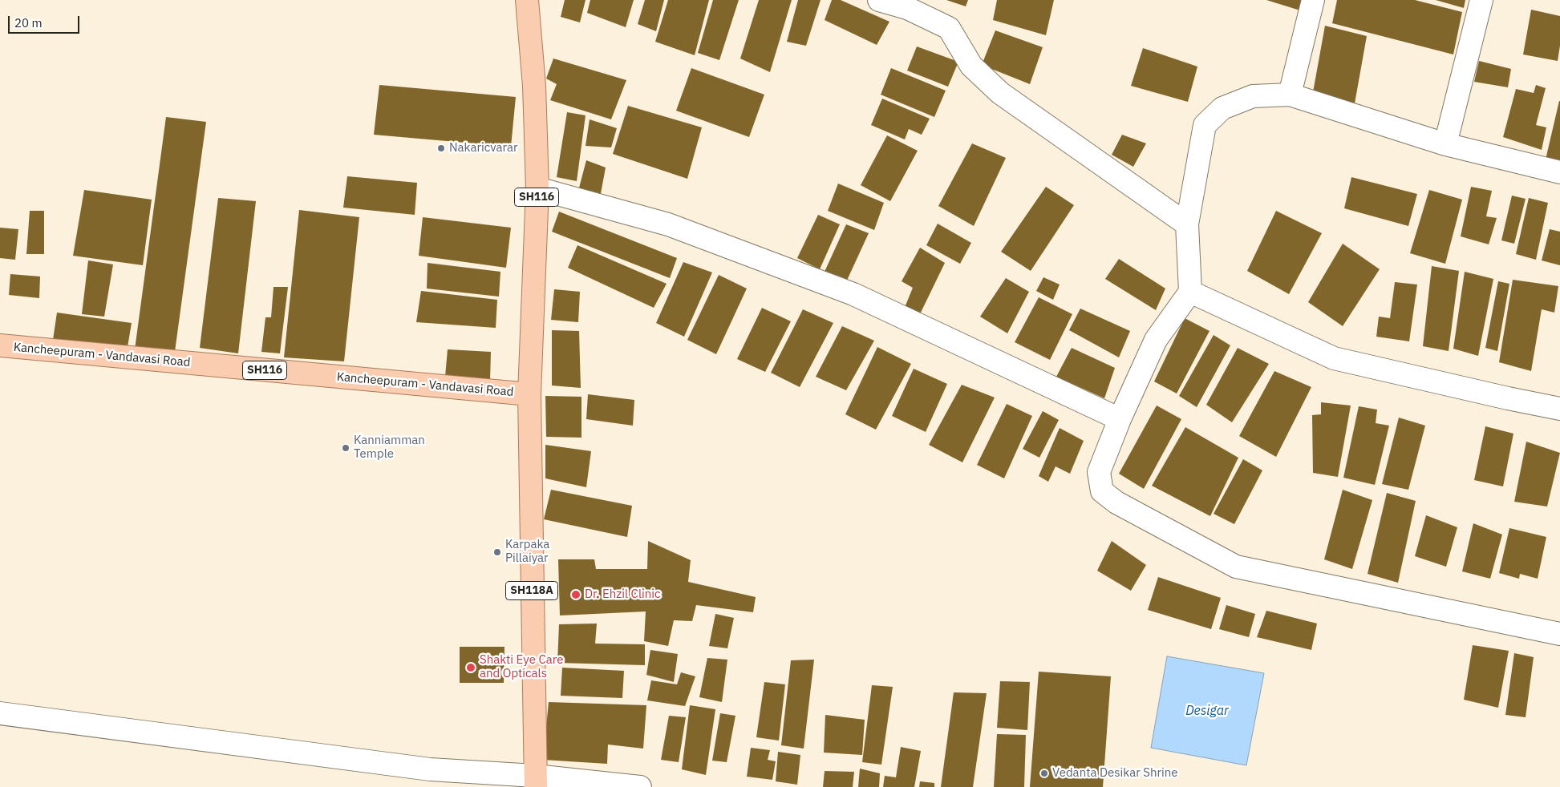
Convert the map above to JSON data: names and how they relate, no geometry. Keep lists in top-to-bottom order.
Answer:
{
  "streets": {
    "main road": ["SH116", "Kancheepuram - Vandavasi Road", "SH118A"]
  },
  "crossings": [
    ["Kancheepuram - Vandavasi Road", "SH118A"]
  ],
  "water": ["Desigar"],
  "places": [
    "Nakaricvarar",
    "Kanniamman Temple",
    "Karpaka Pillaiyar",
    "Dr. Ehzil Clinic",
    "Shakti Eye Care and Opticals",
    "Vedanta Desikar Shrine"
  ],
  "scale_bar": "20 m"
}
